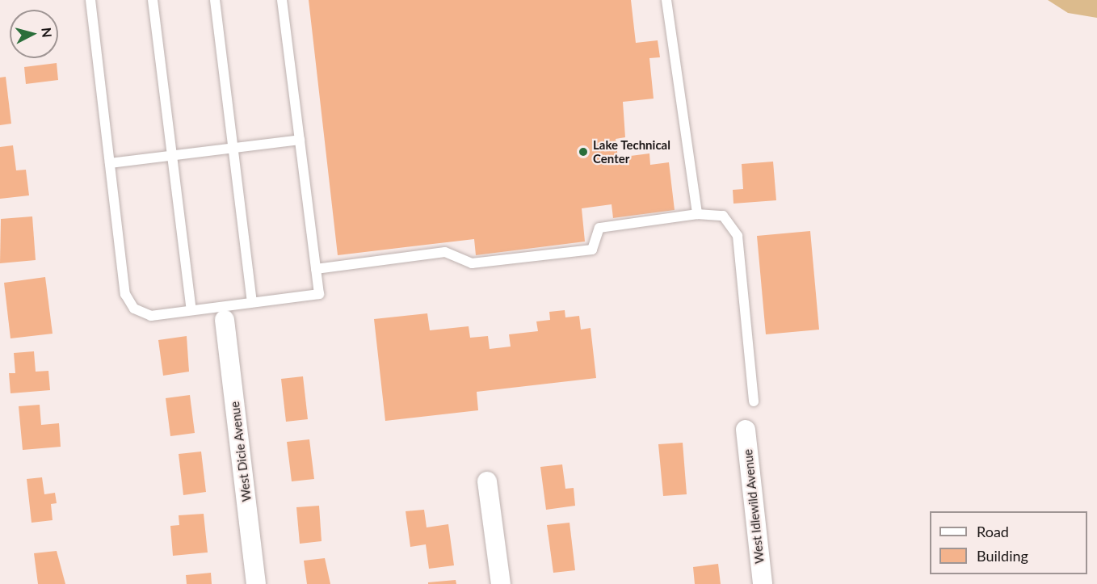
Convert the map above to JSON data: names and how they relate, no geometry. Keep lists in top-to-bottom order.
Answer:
{
  "streets": {
    "street": ["West Dicie Avenue", "West Idlewild Avenue"]
  },
  "places": ["Lake Technical Center"],
  "legend": ["Road", "Building"],
  "north": "right"
}
